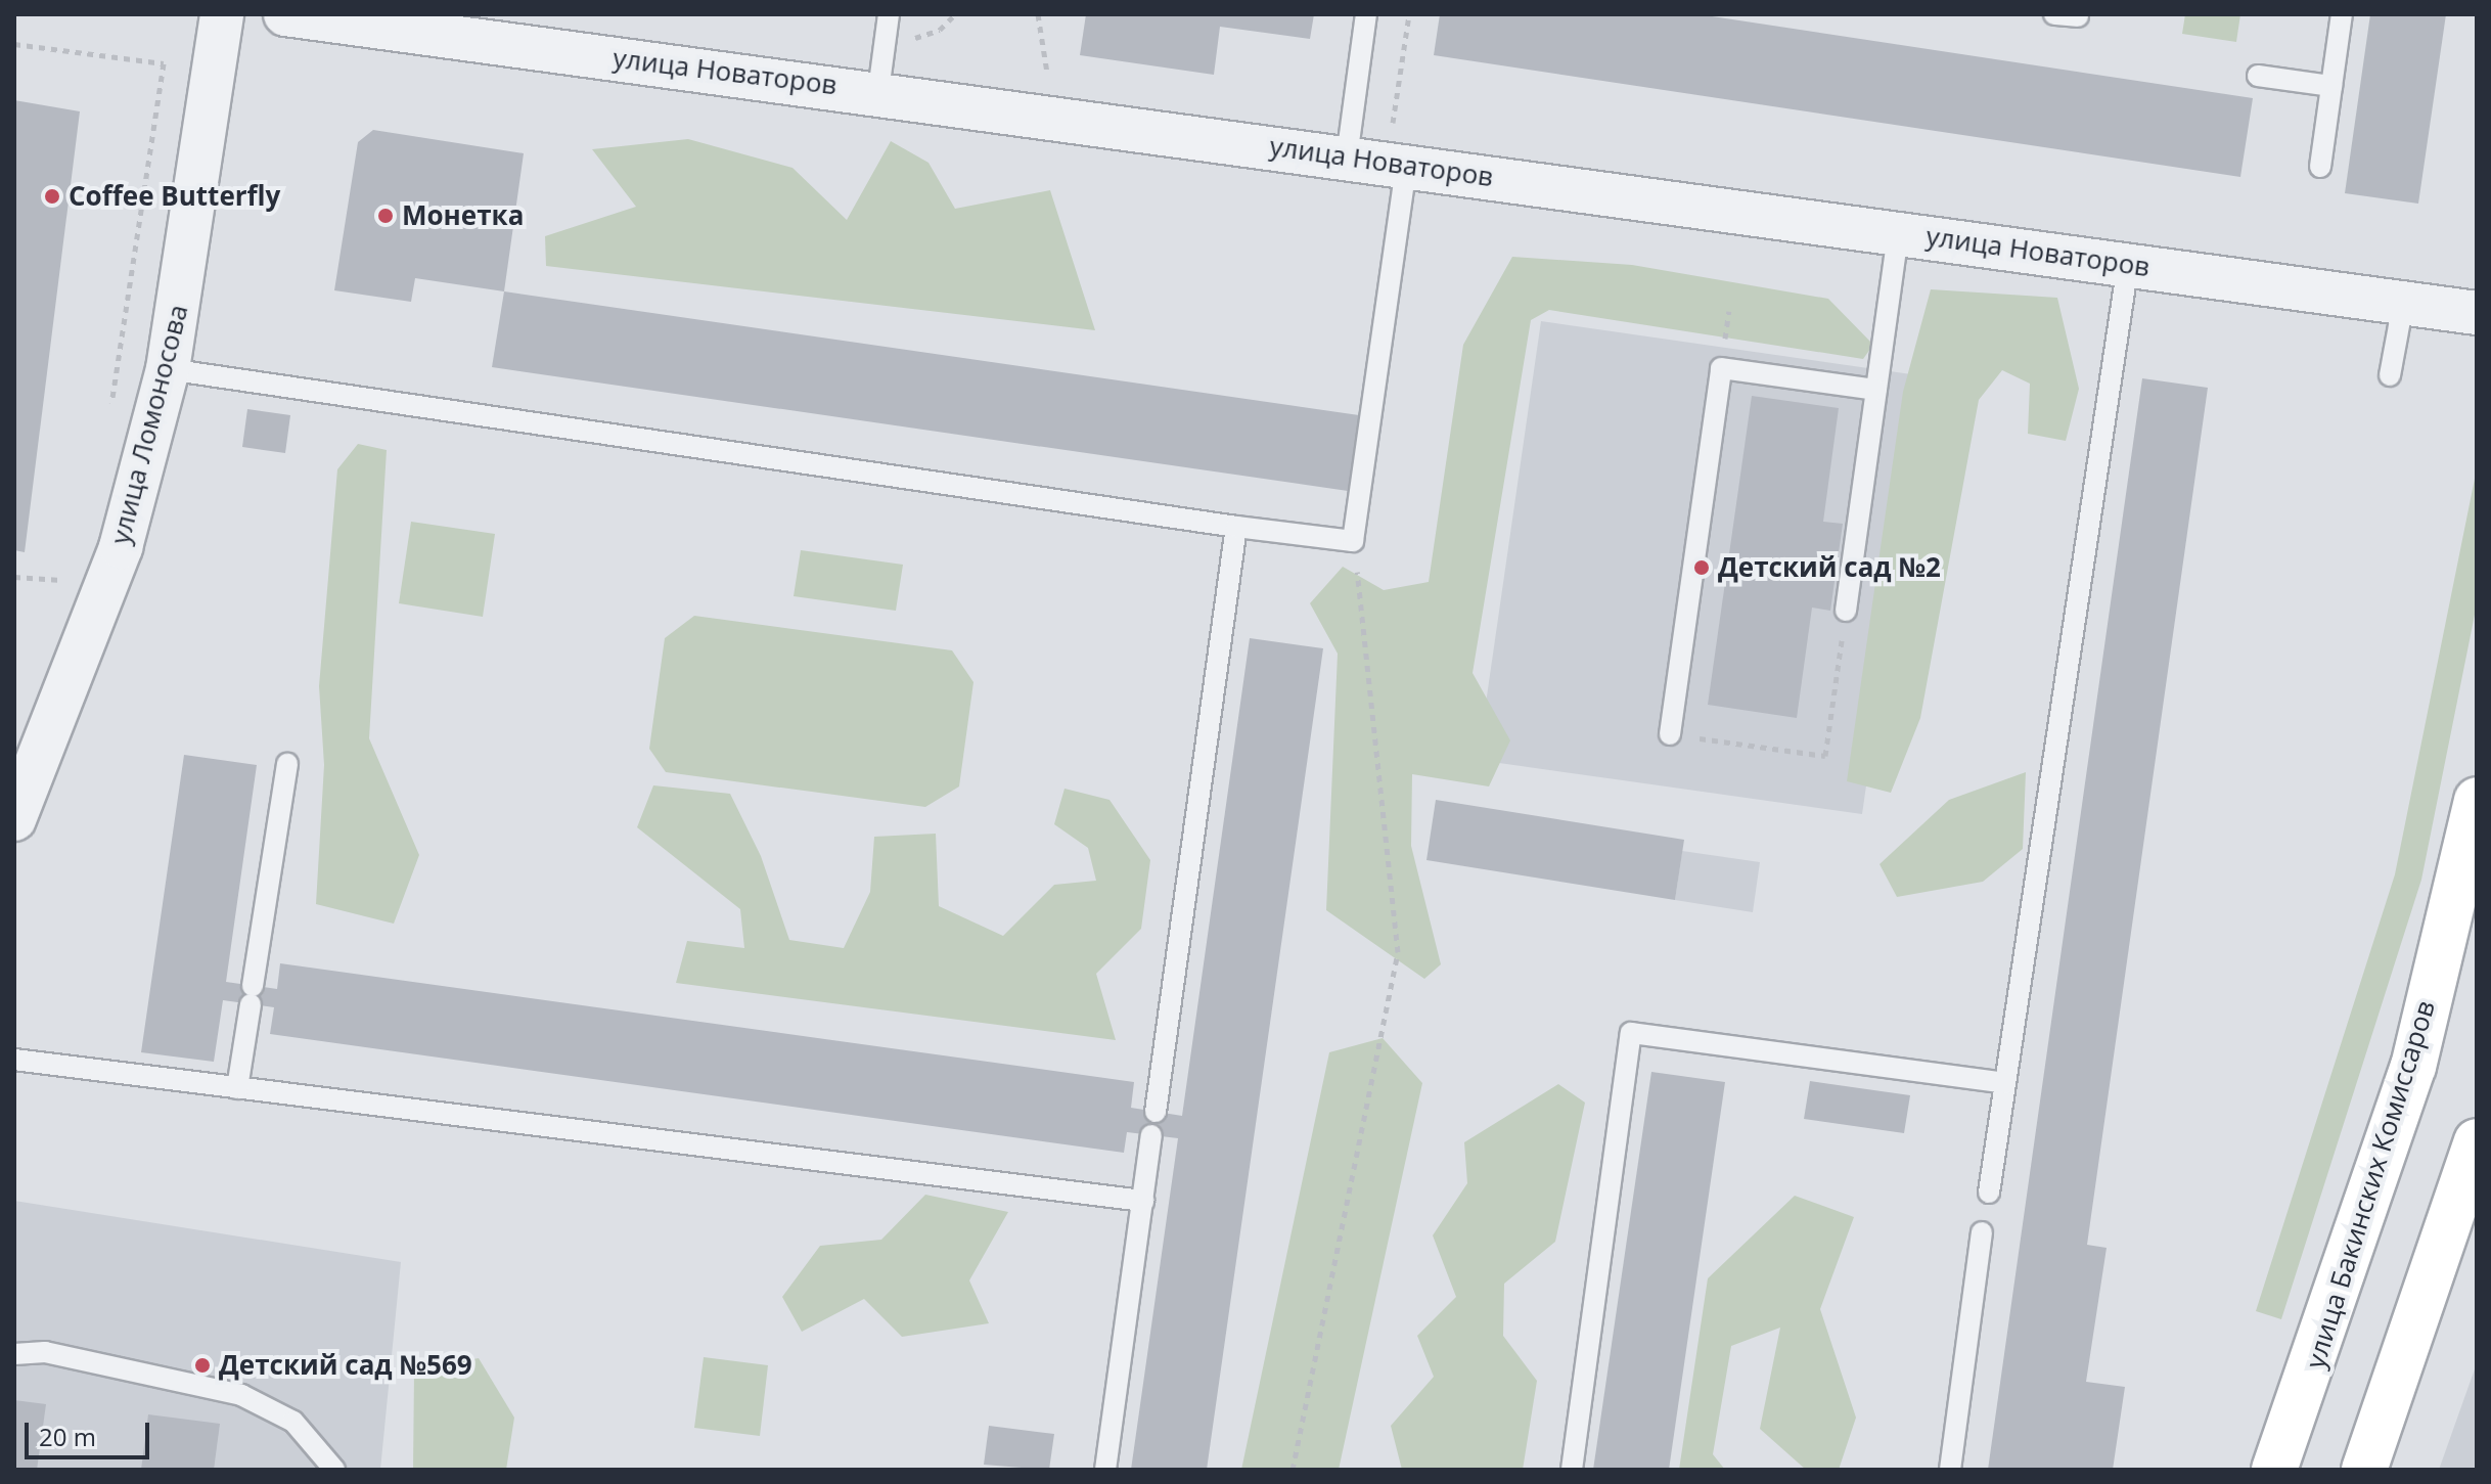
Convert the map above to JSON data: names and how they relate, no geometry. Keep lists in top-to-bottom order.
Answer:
{
  "streets": {
    "main road": ["улица Бакинских Комиссаров"],
    "street": ["улица Новаторов", "улица Ломоносова"]
  },
  "places": [
    "Coffee Butterfly",
    "Монетка",
    "Детский сад №2",
    "Детский сад №569"
  ],
  "scale_bar": "20 m"
}
